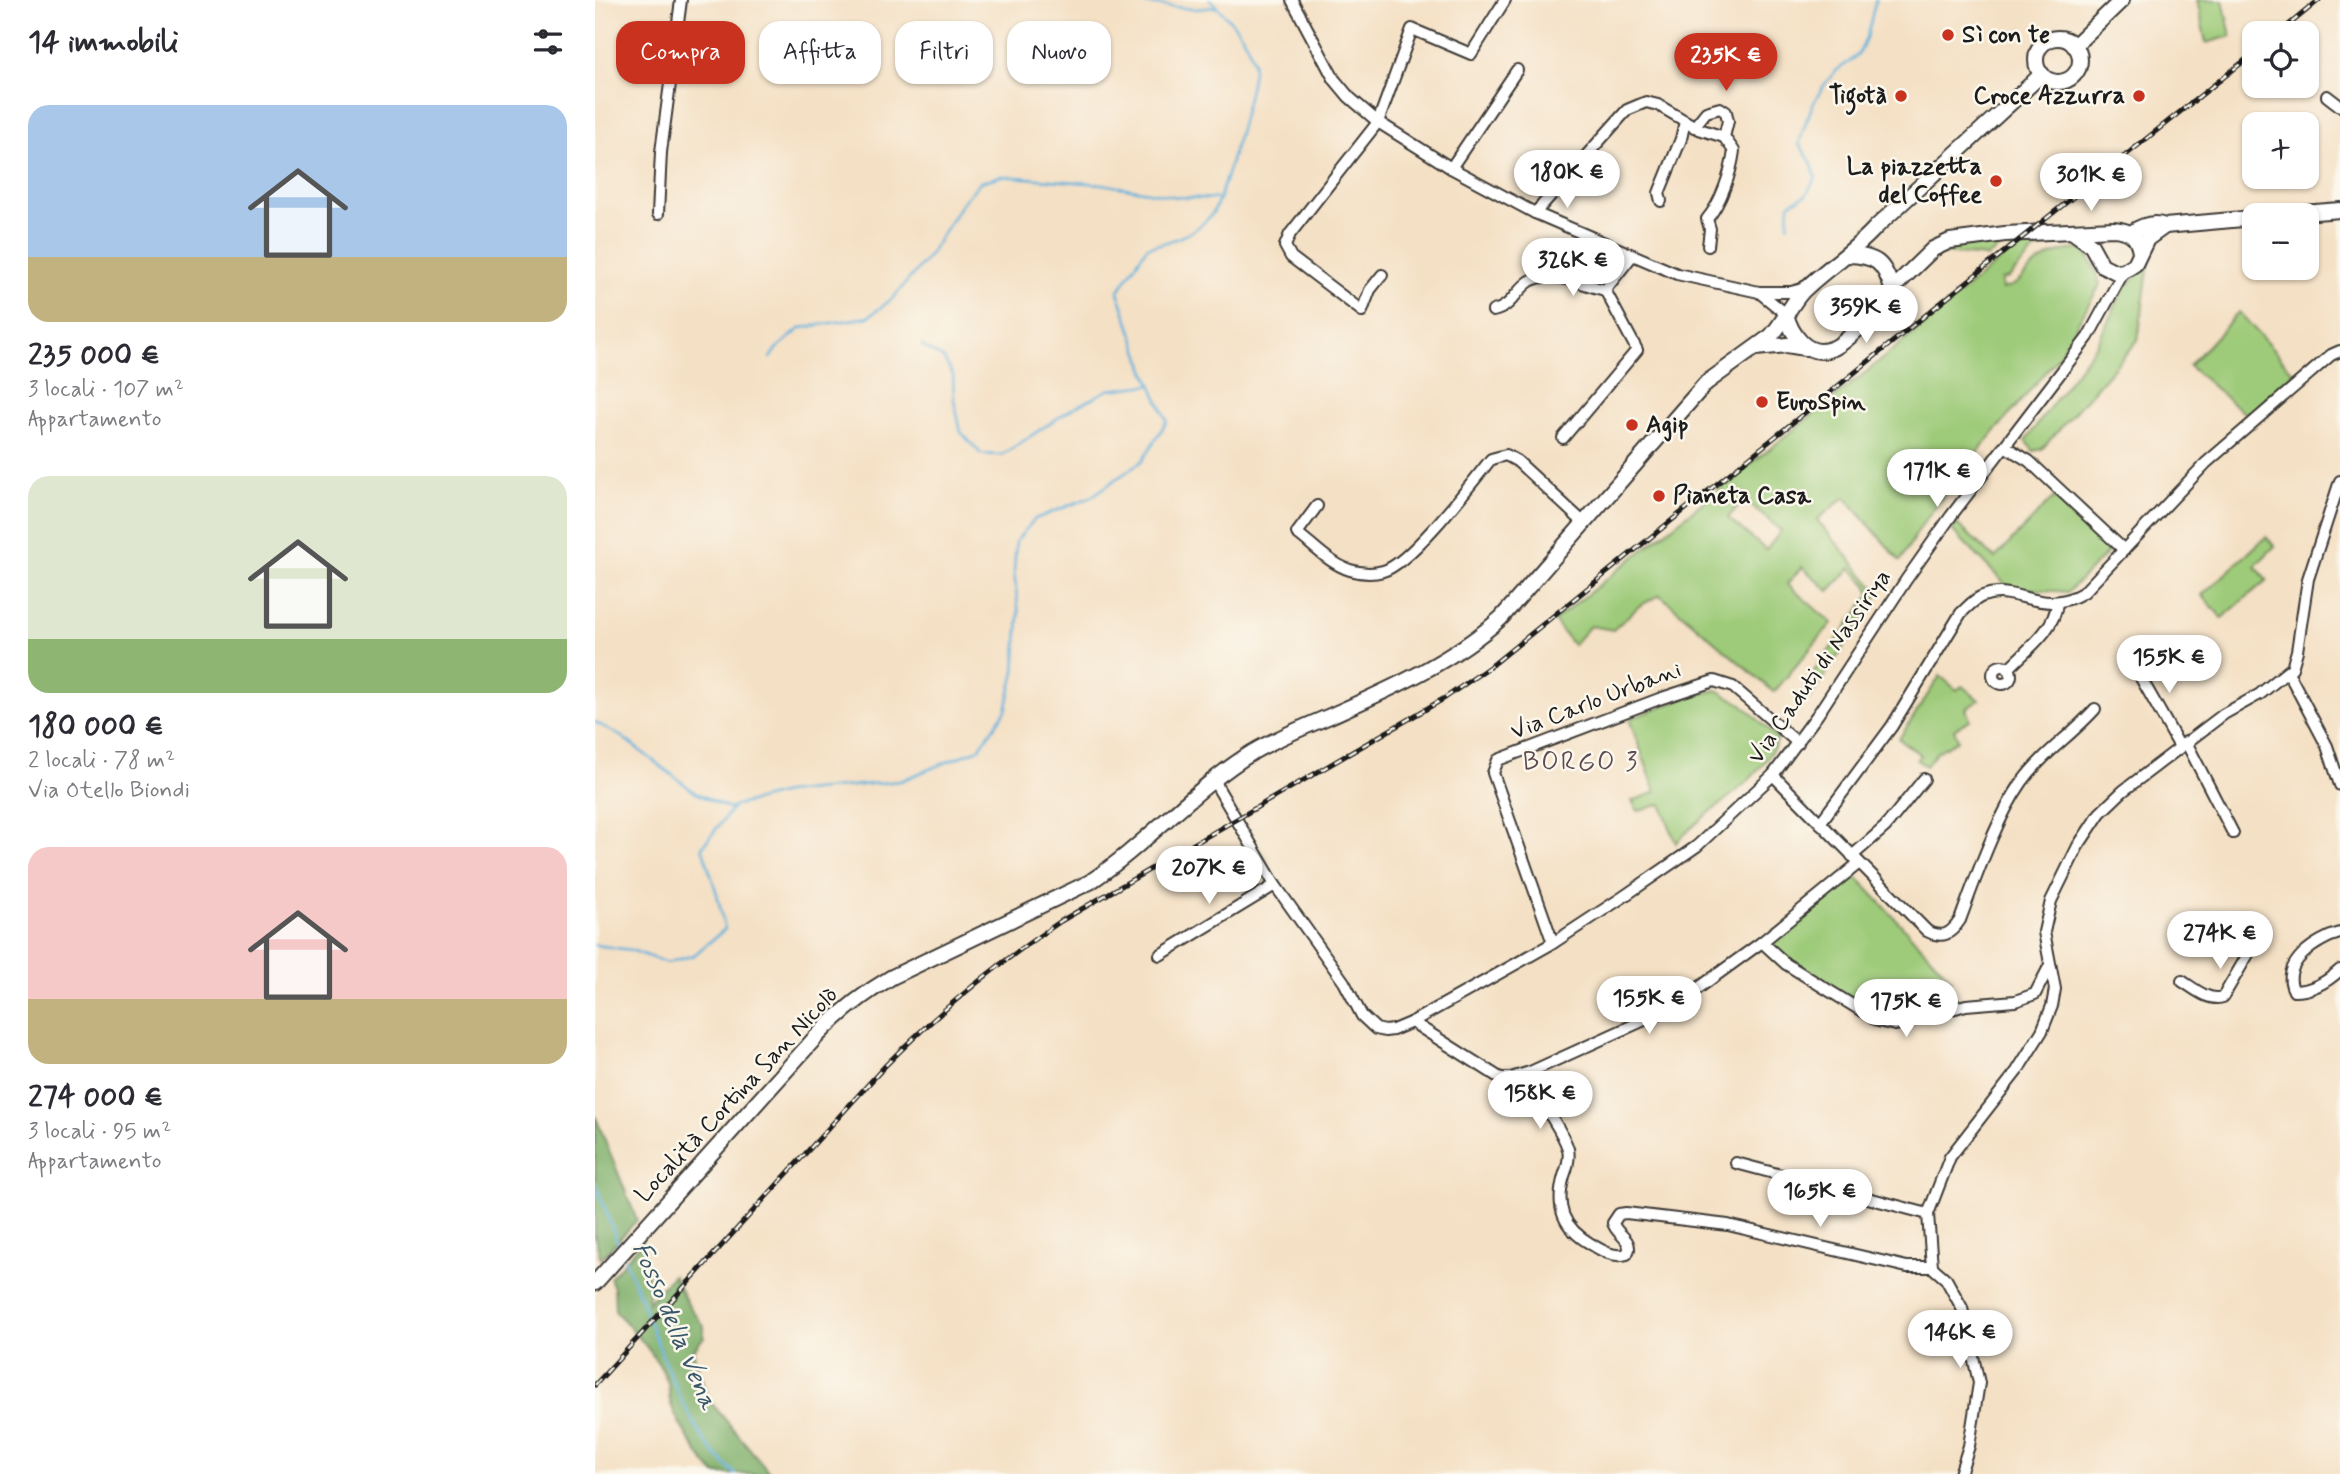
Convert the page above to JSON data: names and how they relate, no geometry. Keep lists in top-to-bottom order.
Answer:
{
  "streets": {
    "main road": ["Località Cortina San Nicolò"],
    "street": ["Via Caduti di Nassiriya", "Via Carlo Urbani"]
  },
  "crossings": [
    ["Via Caduti di Nassiriya", "Via Carlo Urbani"],
    ["Via Caduti di Nassiriya", "Località Cortina San Nicolò"]
  ],
  "districts": ["BORGO 3"],
  "water": ["Fosso della Vena"],
  "places": [
    "Sì con te",
    "Tigotà",
    "Croce Azzurra",
    "La piazzetta del Coffee",
    "EuroSpin",
    "Agip",
    "Pianeta Casa"
  ],
  "page": {
    "heading": "14 immobili",
    "map_buttons": ["+", "−"],
    "chip": [
      "Compra",
      "Affitta",
      "Filtri",
      "Nuovo"
    ],
    "price": [
      "235K €",
      "180K €",
      "301K €",
      "326K €",
      "359K €",
      "171K €",
      "155K €",
      "207K €",
      "274K €",
      "155K €",
      "175K €",
      "158K €",
      "165K €",
      "146K €"
    ],
    "list": [
      {
        "name": "235 000 €",
        "note": "3 locali · 107 m² · Appartamento"
      },
      {
        "name": "180 000 €",
        "note": "2 locali · 78 m² · Via Otello Biondi"
      },
      {
        "name": "274 000 €",
        "note": "3 locali · 95 m² · Appartamento"
      }
    ]
  }
}
